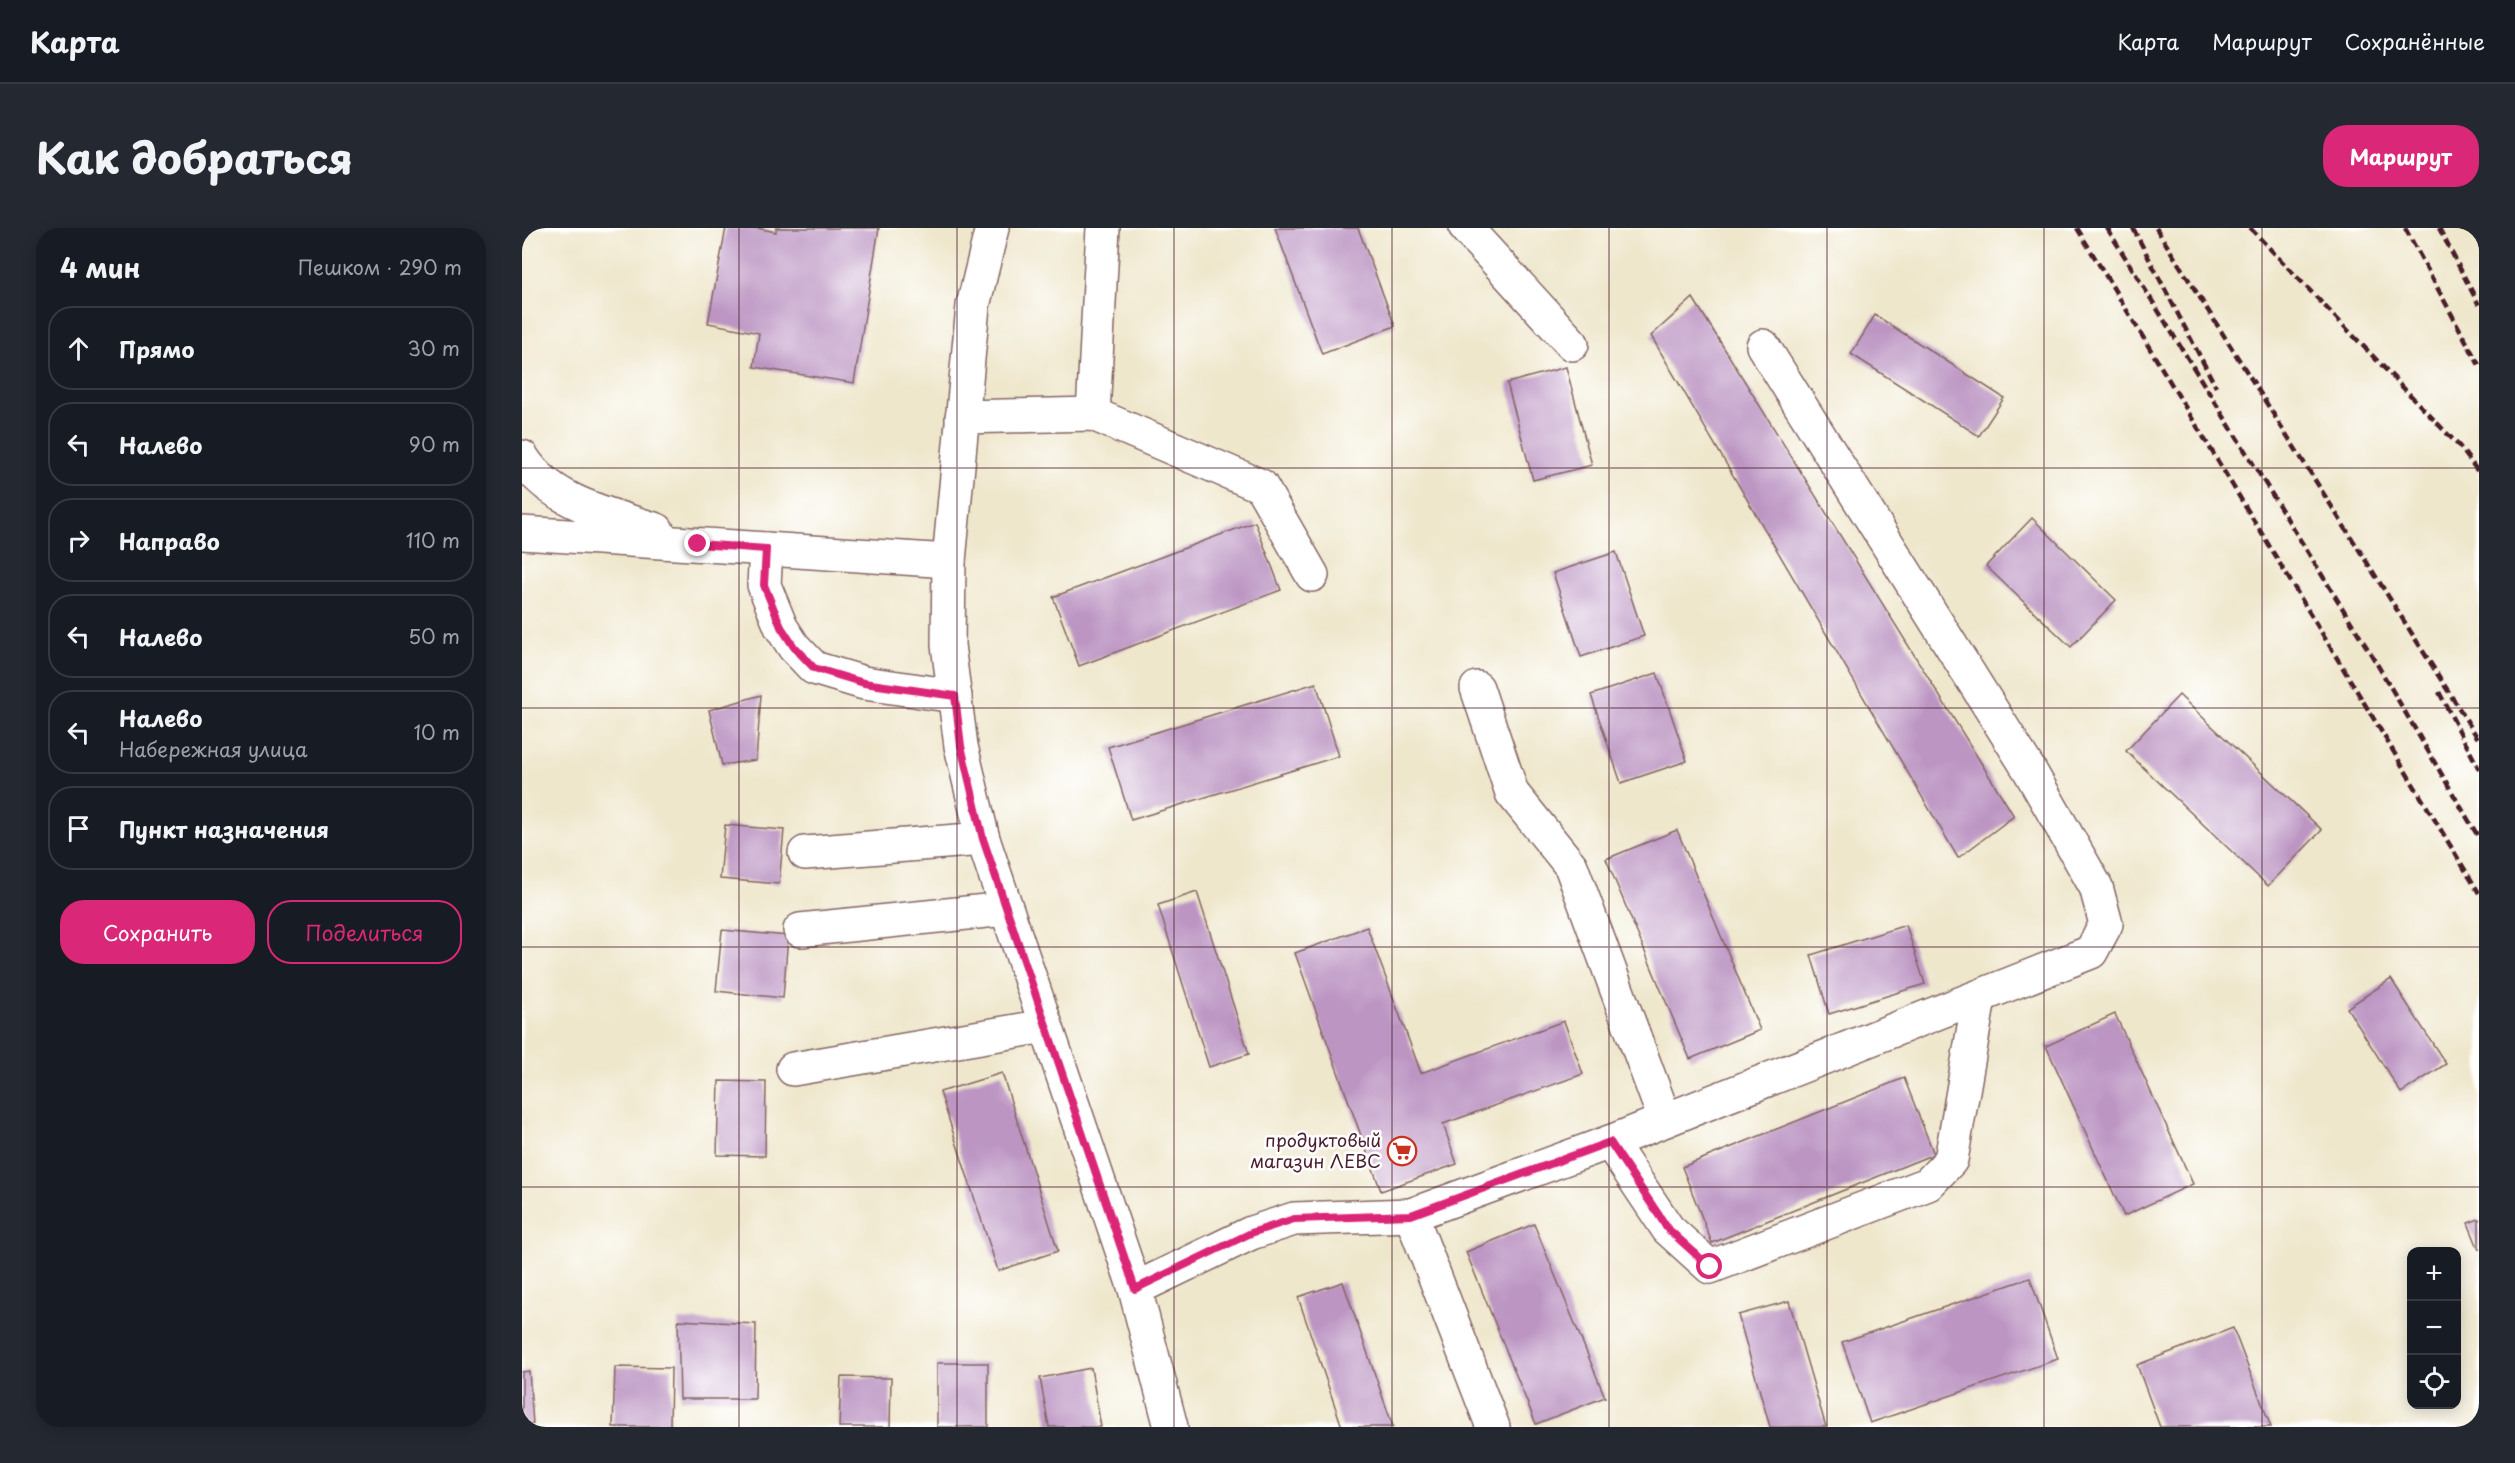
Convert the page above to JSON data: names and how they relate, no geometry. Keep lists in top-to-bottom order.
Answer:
{
  "places": {
    "supermarket": ["продуктовый магазин ЛЕВС"]
  },
  "page": {
    "header": "Карта",
    "nav": ["Карта", "Маршрут", "Сохранённые"],
    "title": "Как добраться",
    "buttons": [
      "Маршрут",
      ["Сохранить", "Поделиться"]
    ],
    "heading": ["4 мин", "Пешком · 290 m"],
    "list": [
      ["Прямо", "30 m"],
      ["Налево", "90 m"],
      ["Направо", "110 m"],
      ["Налево", "50 m"],
      ["Налево", "Набережная улица", "10 m"],
      "Пункт назначения"
    ],
    "map_buttons": ["+", "−"]
  }
}
